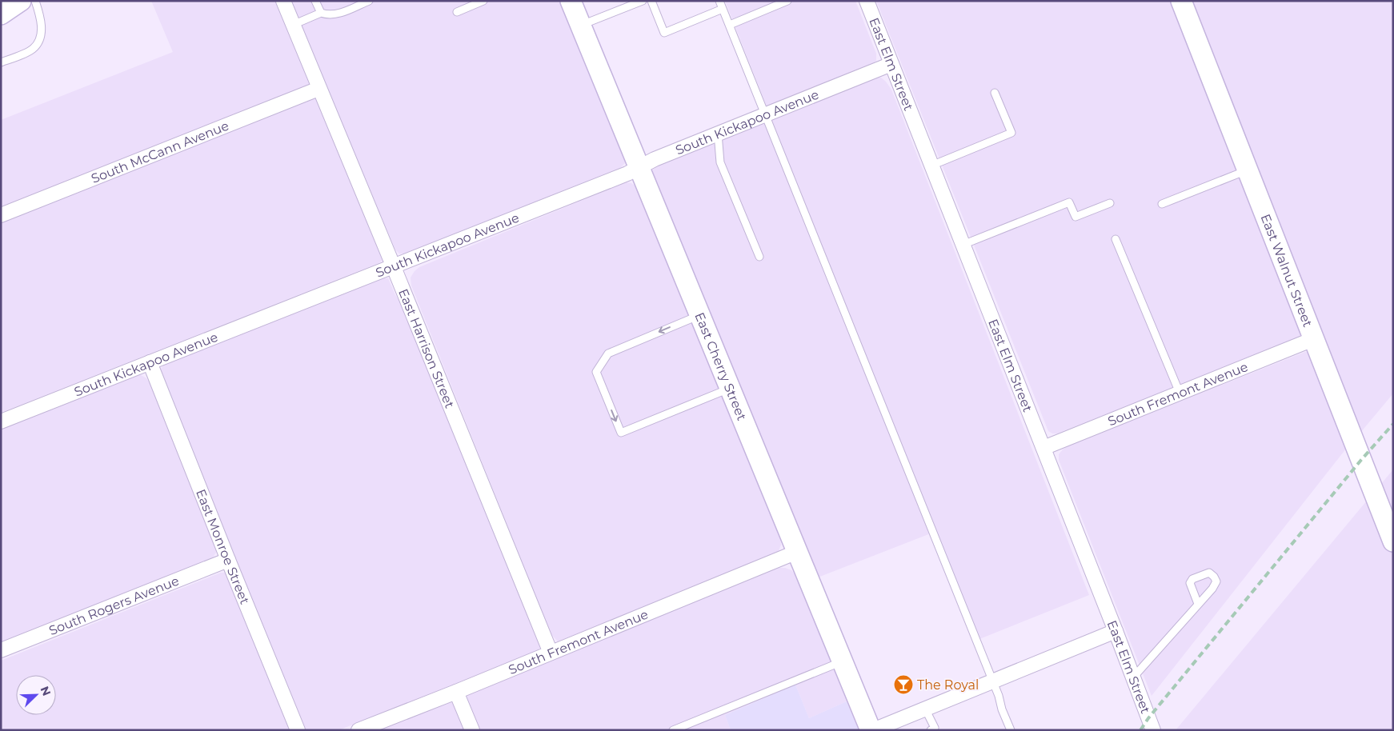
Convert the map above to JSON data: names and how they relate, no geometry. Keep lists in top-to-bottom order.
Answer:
{
  "streets": {
    "street": [
      "East Elm Street",
      "South Kickapoo Avenue",
      "South McCann Avenue",
      "East Walnut Street",
      "East Harrison Street",
      "East Cherry Street",
      "South Fremont Avenue",
      "East Monroe Street",
      "South Rogers Avenue"
    ]
  },
  "crossings": [
    ["East Elm Street", "South Kickapoo Avenue"],
    ["East Elm Street", "South Fremont Avenue"],
    ["South Kickapoo Avenue", "East Harrison Street"],
    ["South Kickapoo Avenue", "East Cherry Street"],
    ["South Kickapoo Avenue", "East Monroe Street"],
    ["South McCann Avenue", "East Harrison Street"],
    ["East Walnut Street", "South Fremont Avenue"],
    ["East Harrison Street", "South Fremont Avenue"],
    ["East Cherry Street", "South Fremont Avenue"],
    ["East Monroe Street", "South Rogers Avenue"]
  ],
  "places": {
    "bar": ["The Royal"]
  },
  "north": "top right"
}
